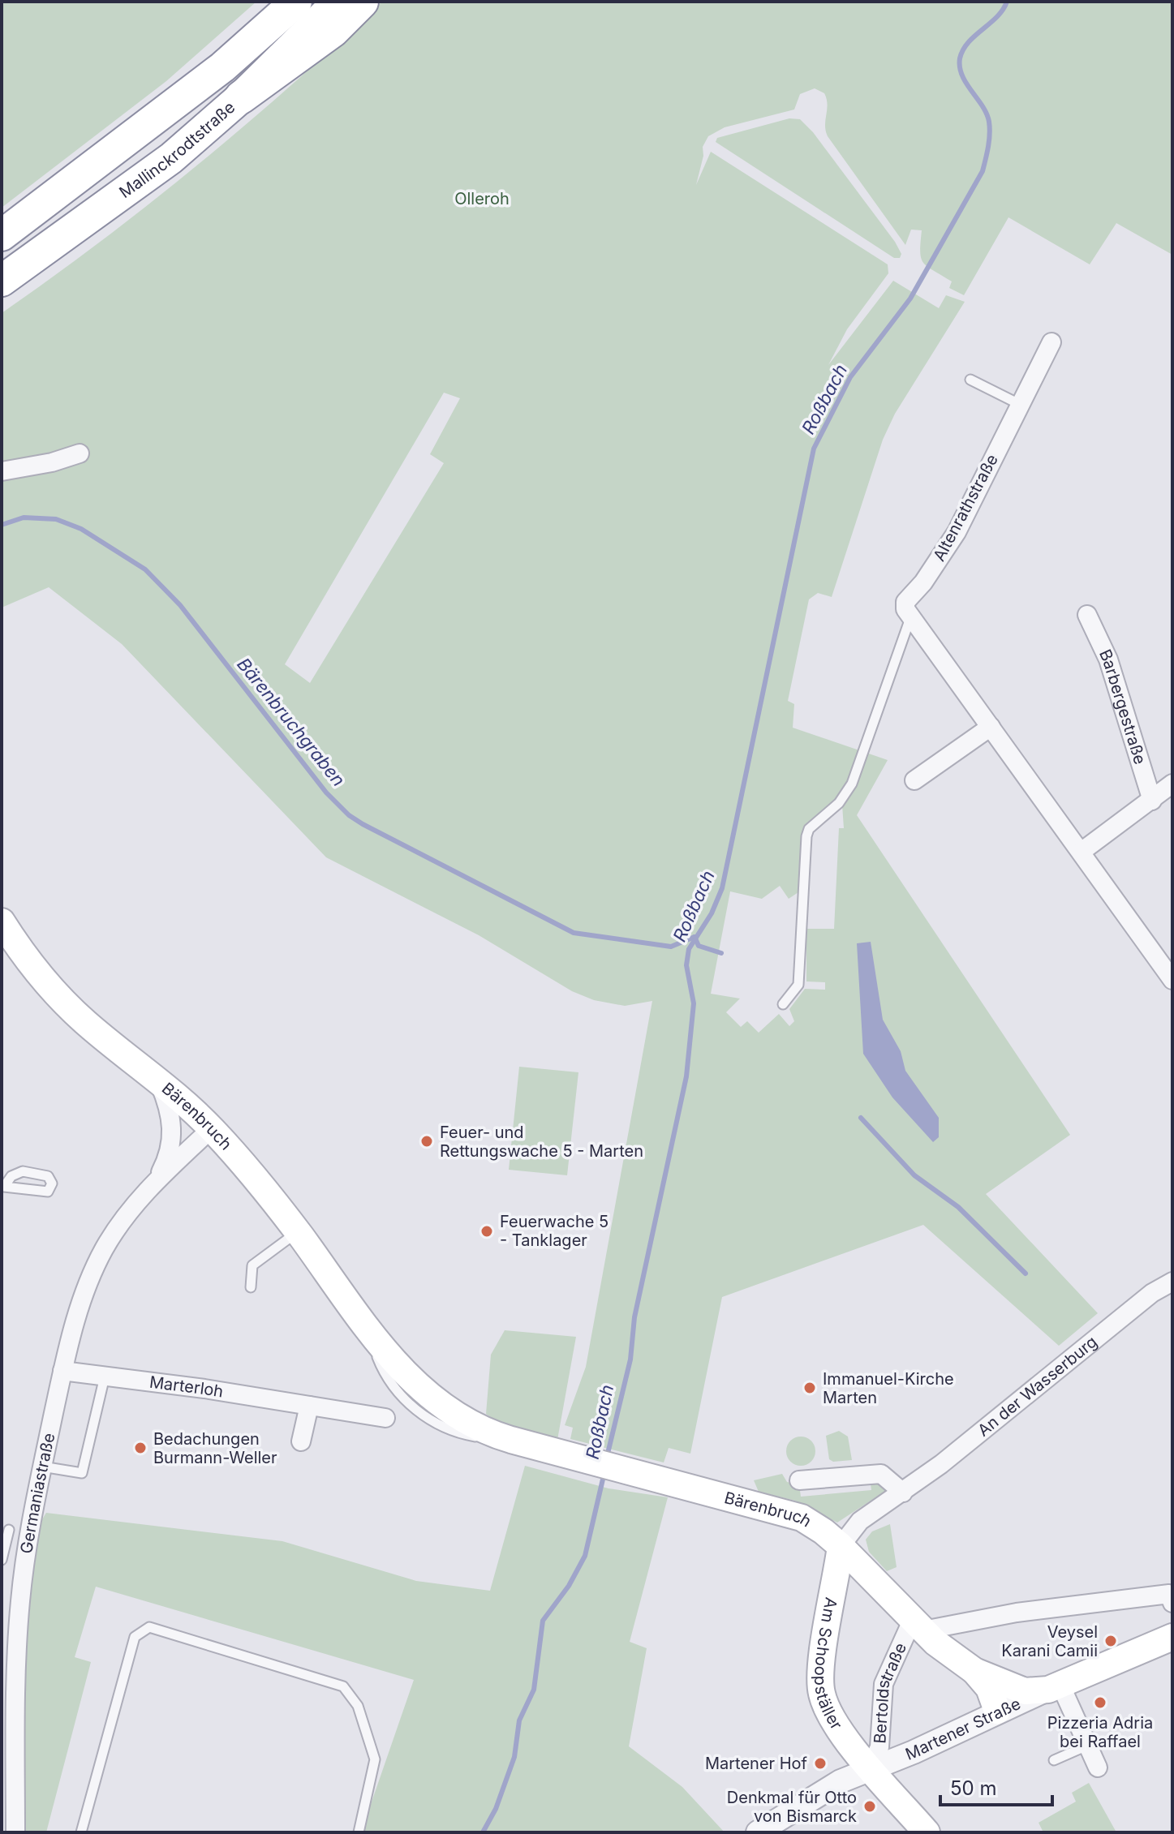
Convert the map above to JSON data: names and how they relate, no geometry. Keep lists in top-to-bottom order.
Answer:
{
  "streets": {
    "highway": ["Mallinckrodtstraße"],
    "main road": ["Bärenbruch", "Am Schoopställer", "Martener Straße"],
    "street": [
      "Altenrathstraße",
      "Barbergestraße",
      "Marterloh",
      "An der Wasserburg",
      "Germaniastraße",
      "Bertoldstraße"
    ]
  },
  "crossings": [
    ["Bärenbruch", "An der Wasserburg"],
    ["Bärenbruch", "Germaniastraße"],
    ["Bärenbruch", "Am Schoopställer"],
    ["Bärenbruch", "Bertoldstraße"],
    ["Bärenbruch", "Martener Straße"],
    ["Marterloh", "Germaniastraße"],
    ["An der Wasserburg", "Am Schoopställer"],
    ["Am Schoopställer", "Bertoldstraße"],
    ["Am Schoopställer", "Martener Straße"],
    ["Bertoldstraße", "Martener Straße"]
  ],
  "water": ["Roßbach", "Bärenbruchgraben"],
  "parks": ["Olleroh"],
  "places": [
    "Feuer- und Rettungswache 5 - Marten",
    "Feuerwache 5 - Tanklager",
    "Immanuel-Kirche Marten",
    "Bedachungen Burmann-Weller",
    "Veysel Karani Camii",
    "Pizzeria Adria bei Raffael",
    "Martener Hof",
    "Denkmal für Otto von Bismarck"
  ],
  "scale_bar": "50 m"
}
